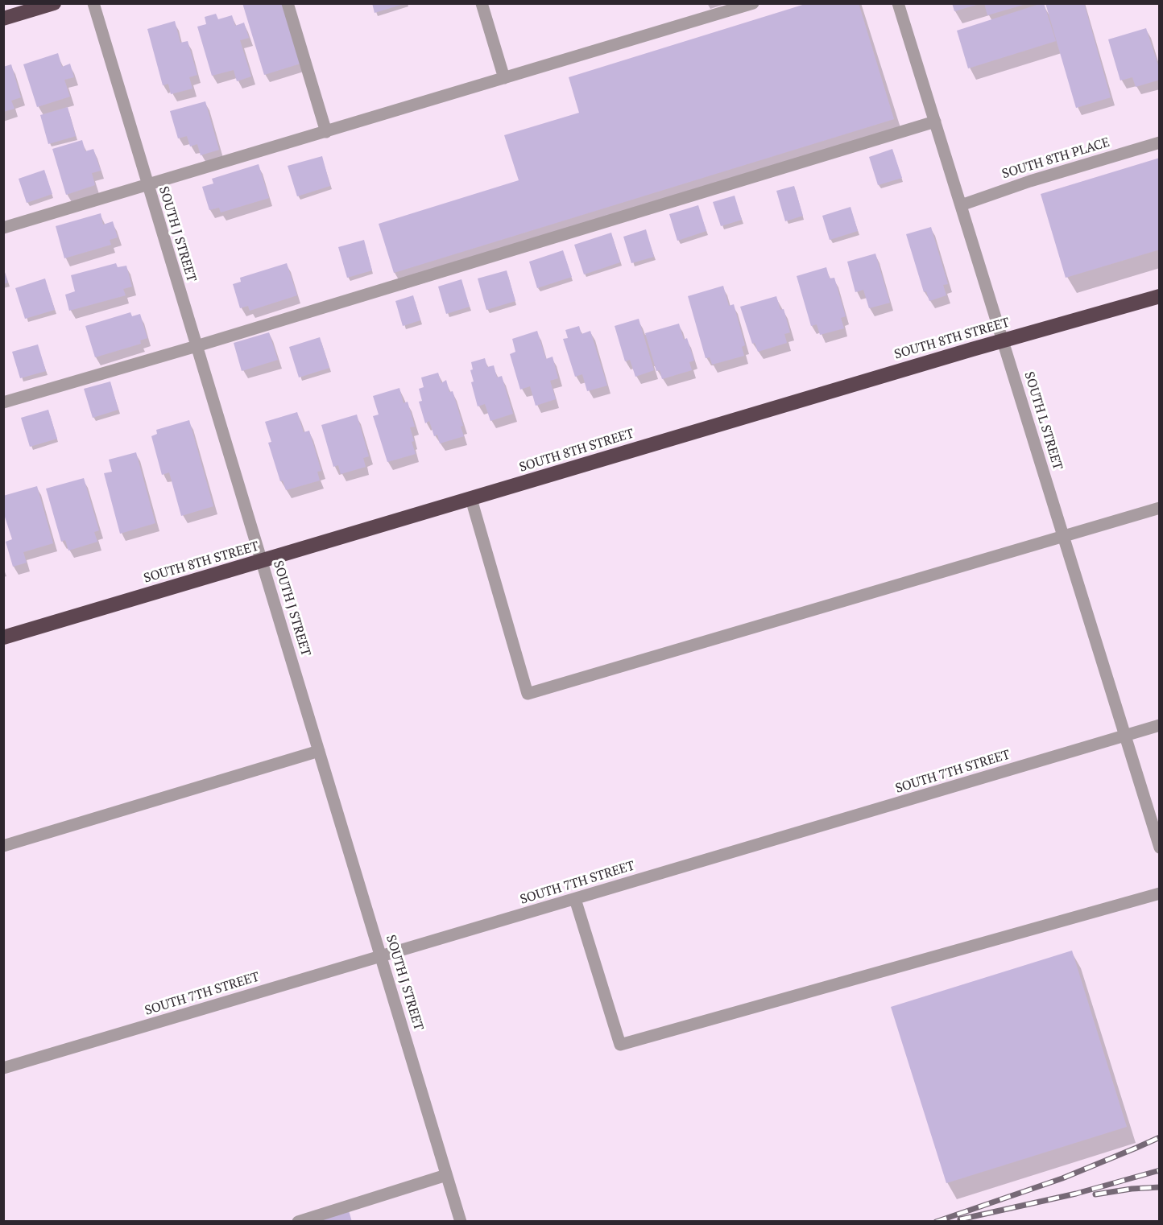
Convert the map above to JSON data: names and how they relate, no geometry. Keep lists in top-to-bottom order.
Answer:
{
  "streets": {
    "highway": ["SOUTH 8TH STREET"],
    "street": [
      "SOUTH 8TH PLACE",
      "SOUTH J STREET",
      "SOUTH L STREET",
      "SOUTH 7TH STREET"
    ]
  },
  "crossings": [
    ["SOUTH 8TH PLACE", "SOUTH L STREET"],
    ["SOUTH J STREET", "SOUTH 8TH STREET"],
    ["SOUTH J STREET", "SOUTH 7TH STREET"],
    ["SOUTH 8TH STREET", "SOUTH L STREET"],
    ["SOUTH L STREET", "SOUTH 7TH STREET"]
  ]
}
